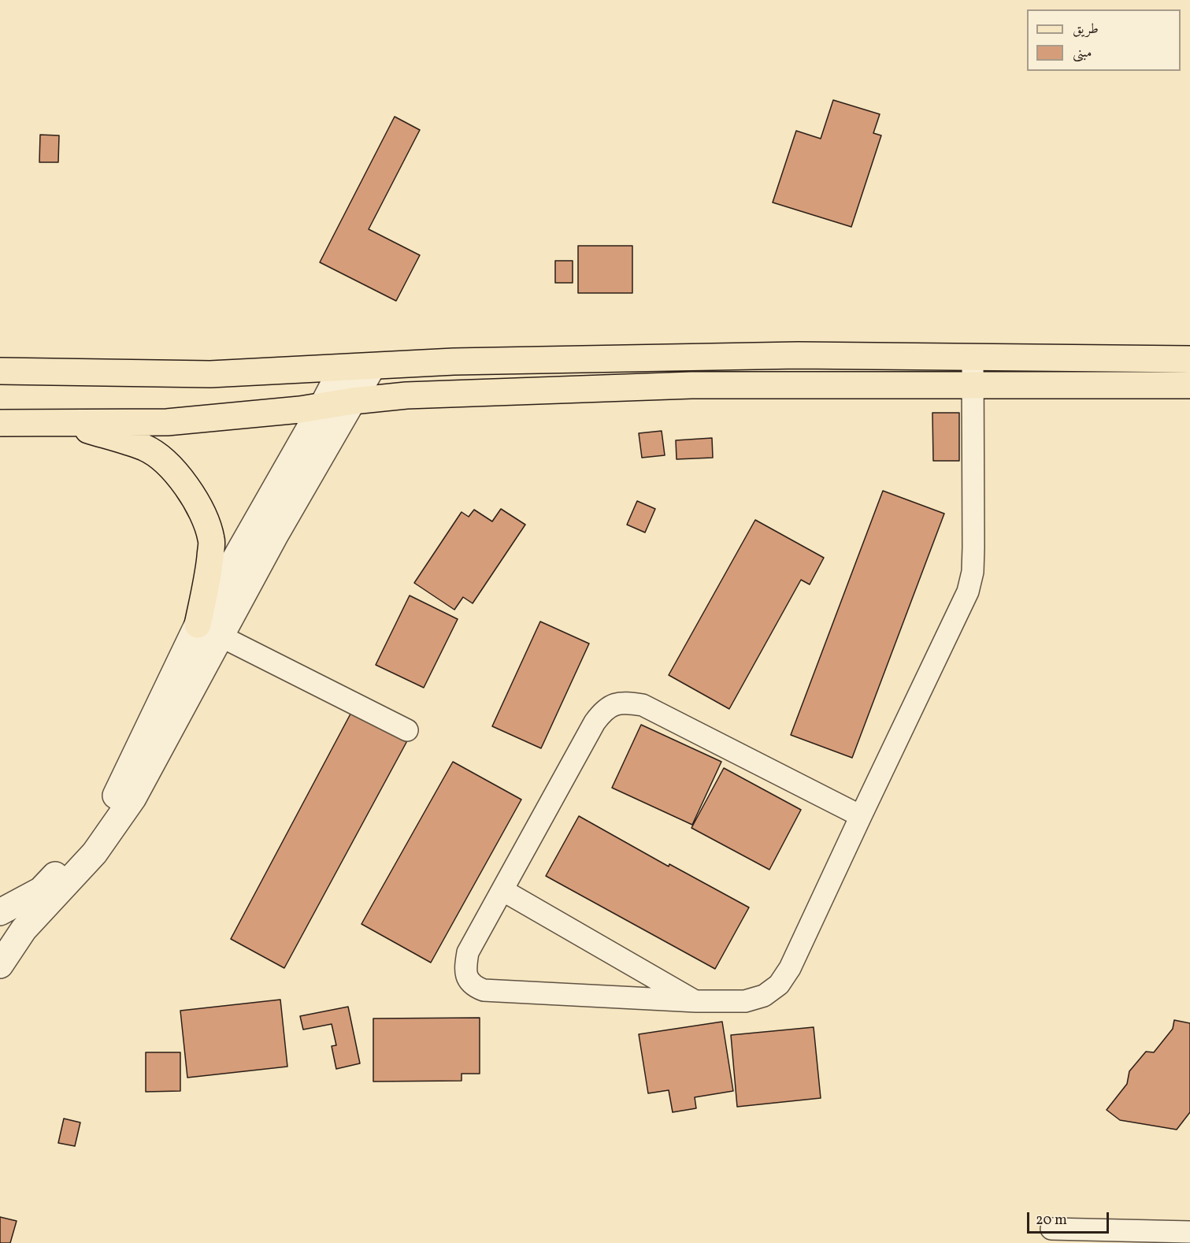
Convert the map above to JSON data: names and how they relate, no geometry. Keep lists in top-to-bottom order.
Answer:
{
  "legend": ["طريق", "مبنى"],
  "scale_bar": "20 m"
}
